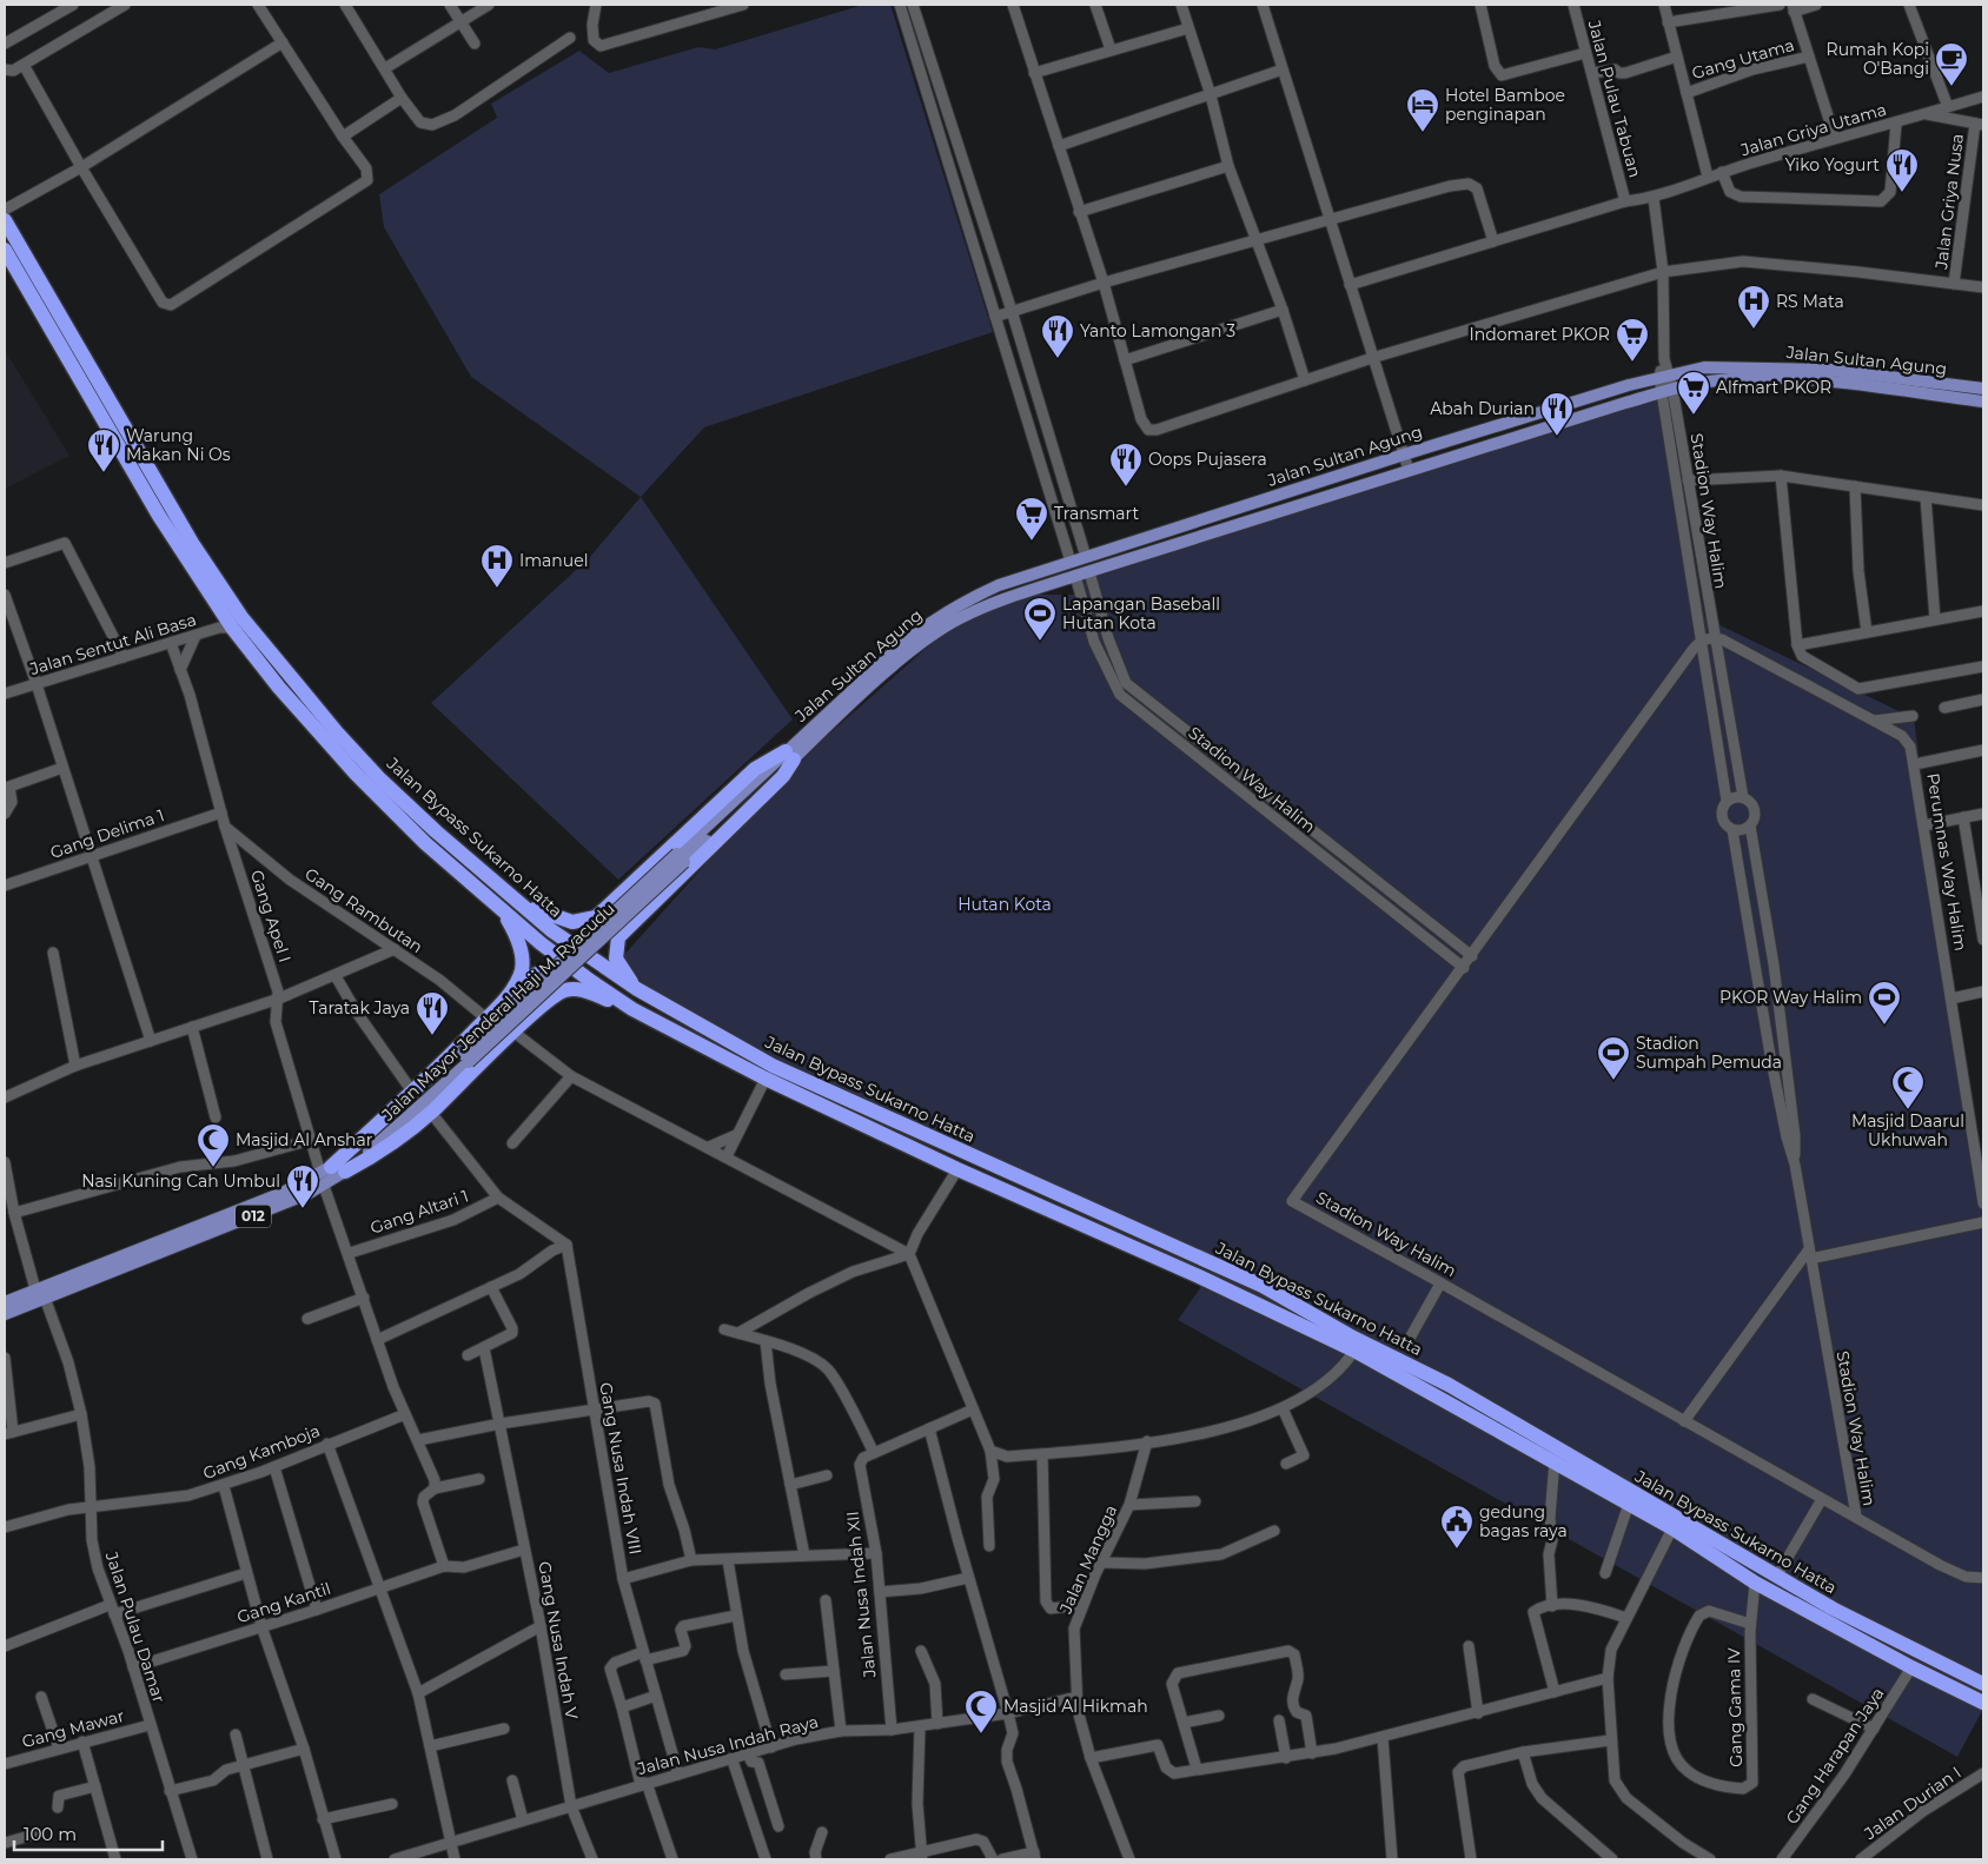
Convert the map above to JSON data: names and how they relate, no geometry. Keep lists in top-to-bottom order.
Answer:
{
  "streets": {
    "highway": ["Jalan Bypass Sukarno Hatta"],
    "main road": ["Jalan Sultan Agung", "Jalan Mayor Jenderal Haji M. Ryacudu", "012"],
    "street": [
      "Gang Utama",
      "Jalan Pulau Tabuan",
      "Jalan Griya Utama",
      "Jalan Griya Nusa",
      "Stadion Way Halim",
      "Jalan Sentut Ali Basa",
      "Gang Delima 1",
      "Perumnas Way Halim",
      "Gang Rambutan",
      "Gang Apel I",
      "Gang Altari 1",
      "Gang Kamboja",
      "Gang Nusa Indah VIII",
      "Jalan Mangga",
      "Jalan Nusa Indah XII",
      "Gang Kantil",
      "Jalan Pulau Damar",
      "Gang Nusa Indah V",
      "Gang Gama IV",
      "Gang Mawar",
      "Jalan Nusa Indah Raya",
      "Gang Harapan Jaya",
      "Jalan Durian I"
    ]
  },
  "crossings": [
    ["Jalan Pulau Tabuan", "Jalan Griya Utama"],
    ["Jalan Sultan Agung", "Stadion Way Halim"],
    ["Jalan Sultan Agung", "Jalan Mayor Jenderal Haji M. Ryacudu"],
    ["Jalan Sentut Ali Basa", "Jalan Bypass Sukarno Hatta"],
    ["Jalan Sentut Ali Basa", "Gang Apel I"],
    ["Gang Delima 1", "Gang Apel I"],
    ["Jalan Bypass Sukarno Hatta", "Gang Gama IV"],
    ["Jalan Bypass Sukarno Hatta", "Gang Harapan Jaya"],
    ["Gang Rambutan", "Gang Apel I"],
    ["Gang Apel I", "Jalan Mayor Jenderal Haji M. Ryacudu"],
    ["Jalan Mayor Jenderal Haji M. Ryacudu", "Jalan Pulau Damar"],
    ["Gang Kamboja", "Jalan Pulau Damar"],
    ["Gang Nusa Indah VIII", "Jalan Nusa Indah Raya"],
    ["Jalan Mangga", "Jalan Nusa Indah Raya"],
    ["Jalan Nusa Indah XII", "Jalan Nusa Indah Raya"],
    ["Gang Kantil", "Jalan Pulau Damar"],
    ["Gang Kantil", "Gang Nusa Indah V"],
    ["Jalan Pulau Damar", "Gang Mawar"],
    ["Gang Nusa Indah V", "Jalan Nusa Indah Raya"]
  ],
  "parks": ["Hutan Kota"],
  "places": {
    "cafe": ["Rumah Kopi O'Bangi"],
    "hotel": ["Hotel Bamboe penginapan"],
    "restaurant": [
      "Yiko Yogurt",
      "Yanto Lamongan 3",
      "Abah Durian",
      "Warung Makan Ni Os",
      "Oops Pujasera",
      "Taratak Jaya",
      "Nasi Kuning Cah Umbul"
    ],
    "hospital": ["RS Mata", "Imanuel"],
    "supermarket": ["Indomaret PKOR", "Alfmart PKOR", "Transmart"],
    "sports": ["Lapangan Baseball Hutan Kota", "PKOR Way Halim", "Stadion Sumpah Pemuda"],
    "mosque": ["Masjid Daarul Ukhuwah", "Masjid Al Anshar", "Masjid Al Hikmah"],
    "public building": ["gedung bagas raya"]
  },
  "scale_bar": "100 m"
}
